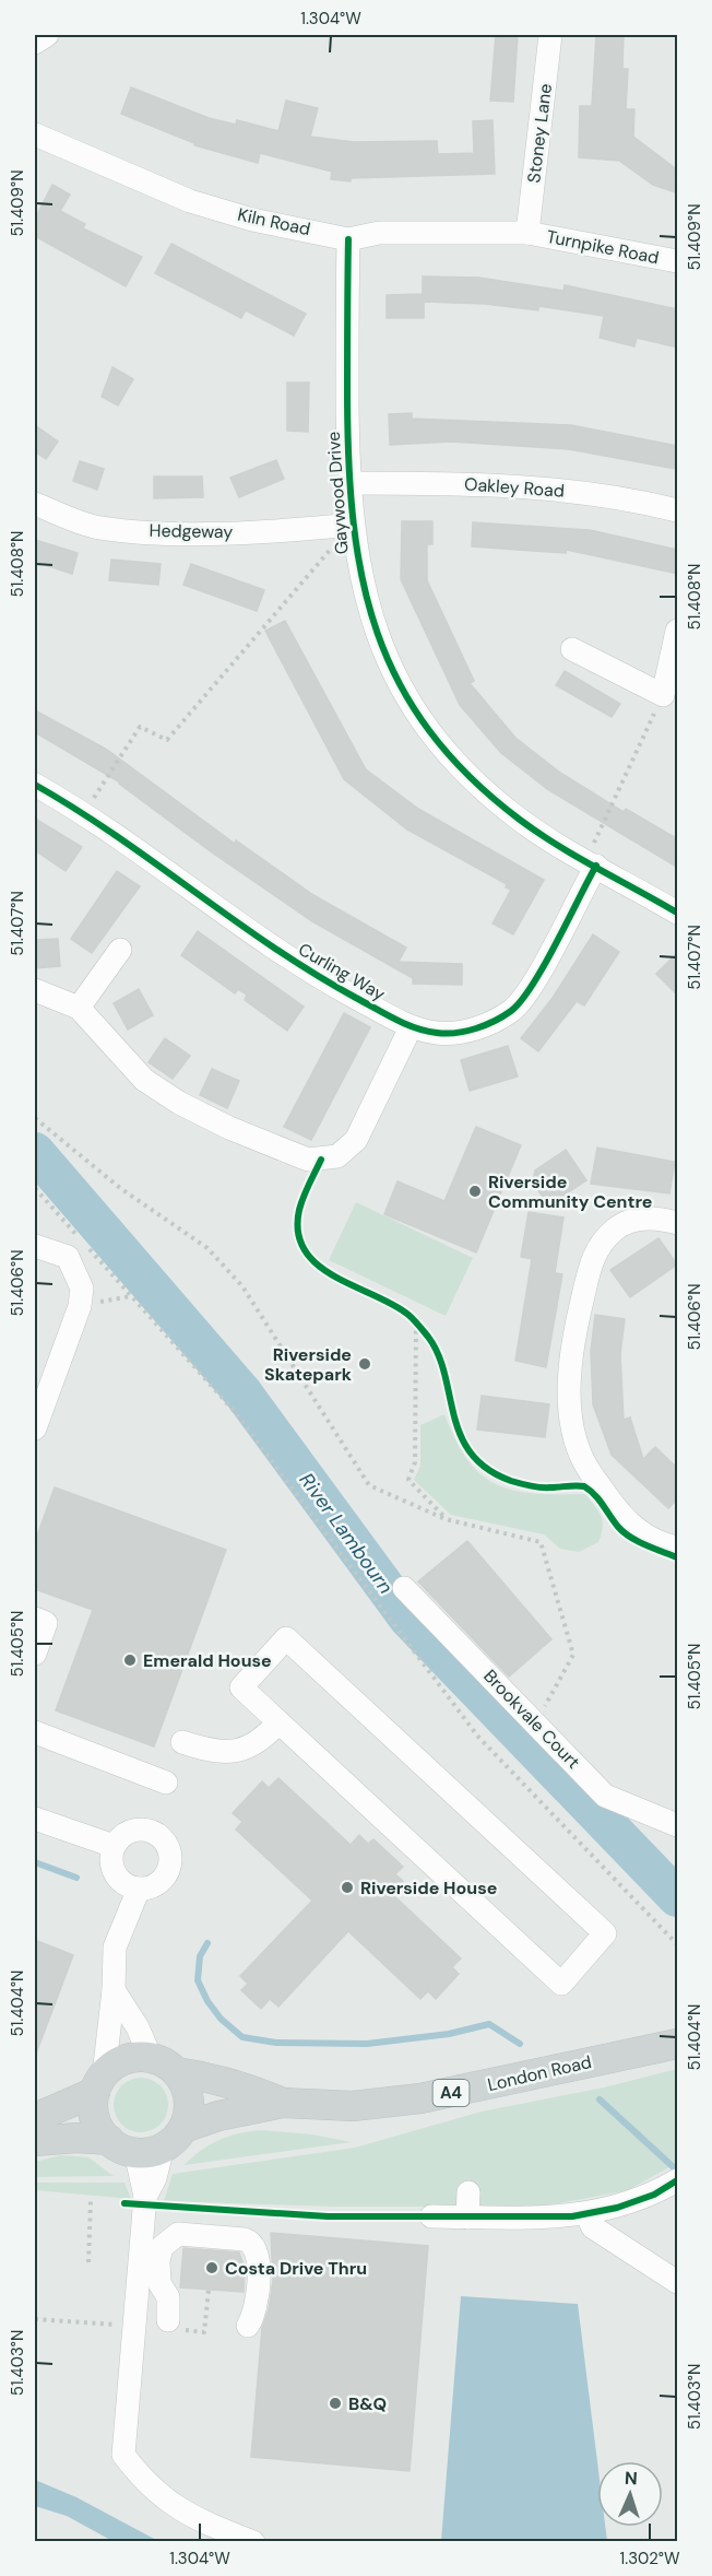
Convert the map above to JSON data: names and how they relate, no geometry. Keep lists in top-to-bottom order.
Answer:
{
  "streets": {
    "main road": ["London Road", "A4"],
    "street": [
      "Stoney Lane",
      "Kiln Road",
      "Turnpike Road",
      "Oakley Road",
      "Gaywood Drive",
      "Hedgeway",
      "Curling Way",
      "Brookvale Court"
    ]
  },
  "crossings": [
    ["Stoney Lane", "Kiln Road"],
    ["Stoney Lane", "Turnpike Road"],
    ["Kiln Road", "Turnpike Road"],
    ["Kiln Road", "Gaywood Drive"],
    ["Oakley Road", "Gaywood Drive"],
    ["Gaywood Drive", "Hedgeway"],
    ["Gaywood Drive", "Curling Way"],
    ["London Road", "A4"]
  ],
  "water": ["River Lambourn"],
  "places": [
    "Riverside Community Centre",
    "Riverside Skatepark",
    "Emerald House",
    "Riverside House",
    "Costa Drive Thru",
    "B&Q"
  ],
  "north": "top",
  "coordinates": [
    "1.304°W",
    "51.409°N",
    "51.408°N",
    "51.407°N",
    "51.406°N",
    "51.405°N",
    "51.404°N",
    "51.403°N",
    "1.302°W"
  ]
}
